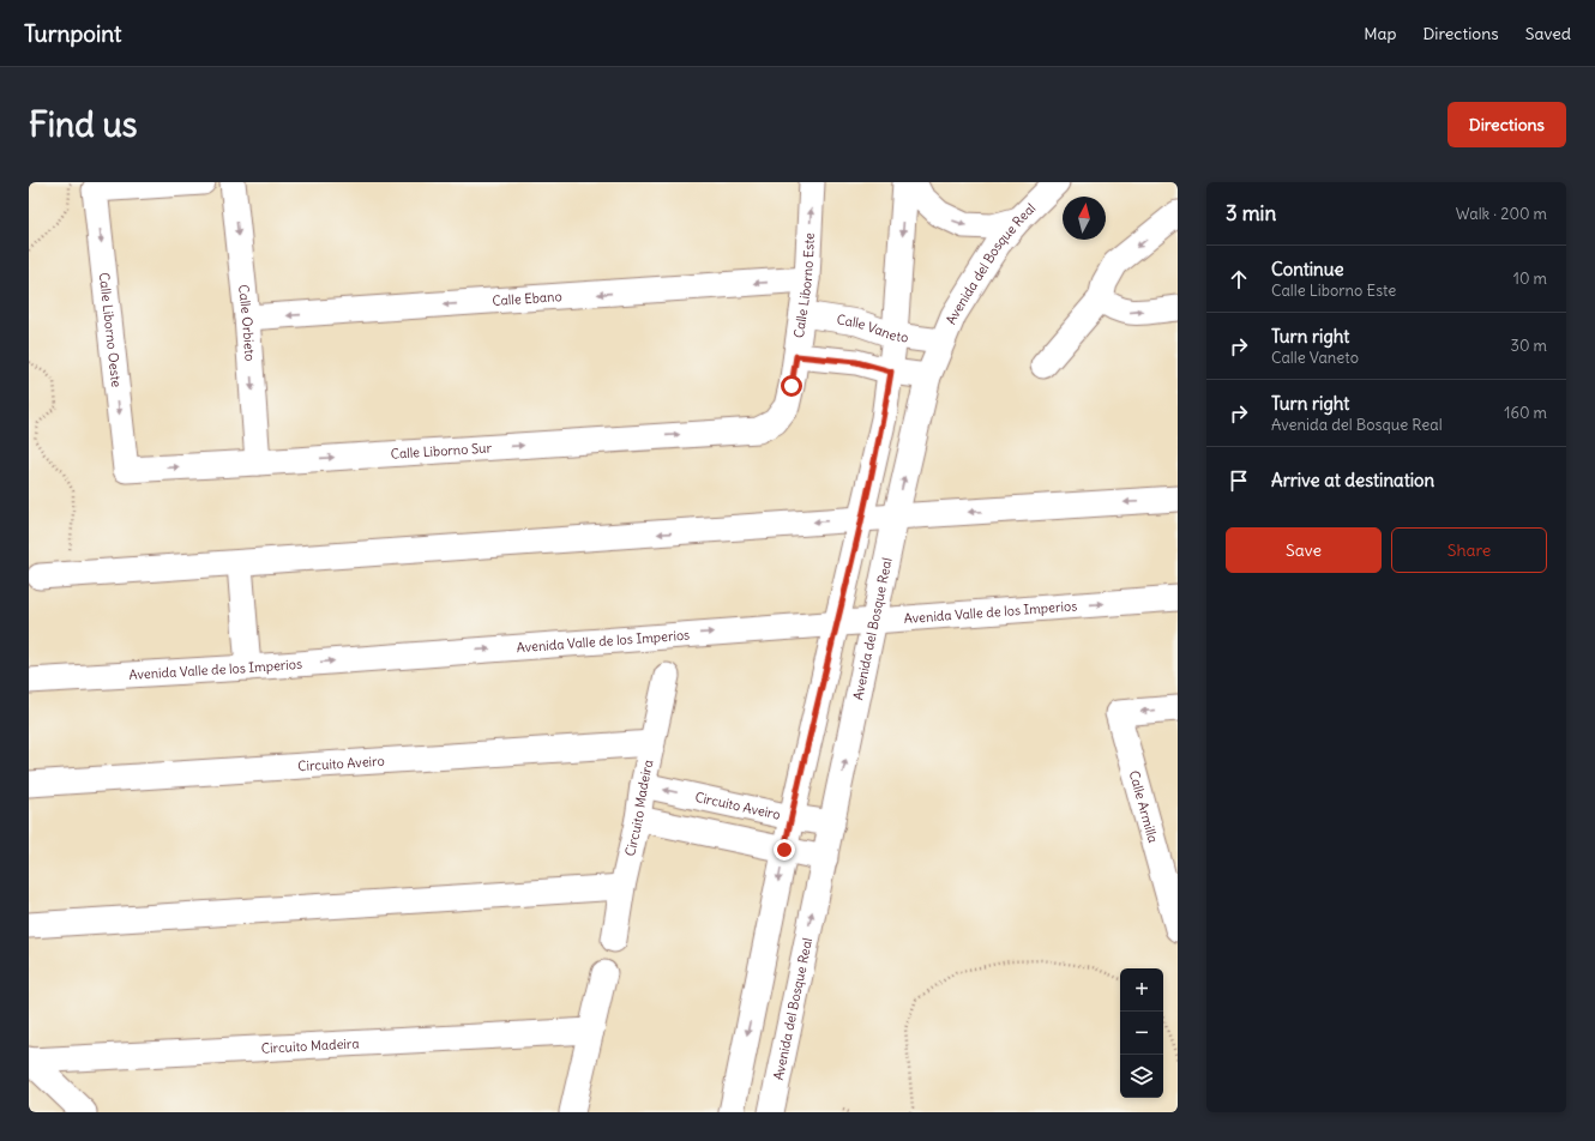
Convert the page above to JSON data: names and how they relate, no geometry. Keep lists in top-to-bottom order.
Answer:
{
  "streets": {
    "street": [
      "Avenida del Bosque Real",
      "Calle Liborno Este",
      "Calle Ebano",
      "Calle Orbieto",
      "Calle Vaneto",
      "Calle Liborno Oeste",
      "Calle Liborno Sur",
      "Avenida Valle de los Imperios",
      "Circuito Aveiro",
      "Calle Armilla",
      "Circuito Madeira"
    ]
  },
  "crossings": [
    ["Avenida del Bosque Real", "Calle Vaneto"],
    ["Avenida del Bosque Real", "Avenida Valle de los Imperios"],
    ["Avenida del Bosque Real", "Circuito Aveiro"],
    ["Calle Liborno Este", "Calle Ebano"],
    ["Calle Liborno Este", "Calle Vaneto"],
    ["Calle Liborno Este", "Calle Liborno Sur"],
    ["Calle Ebano", "Calle Orbieto"],
    ["Calle Orbieto", "Calle Liborno Sur"],
    ["Calle Liborno Oeste", "Calle Liborno Sur"],
    ["Circuito Aveiro", "Circuito Madeira"]
  ],
  "one_way": ["Calle Ebano", "Calle Orbieto"],
  "north": "top",
  "page": {
    "header": "Turnpoint",
    "nav": ["Map", "Directions", "Saved"],
    "buttons": [
      "Directions",
      ["Save", "Share"]
    ],
    "title": "Find us",
    "heading": ["3 min", "Walk · 200 m"],
    "list": [
      ["Continue", "Calle Liborno Este", "10 m"],
      ["Turn right", "Calle Vaneto", "30 m"],
      ["Turn right", "Avenida del Bosque Real", "160 m"],
      "Arrive at destination"
    ],
    "map_buttons": ["+", "−"]
  }
}
